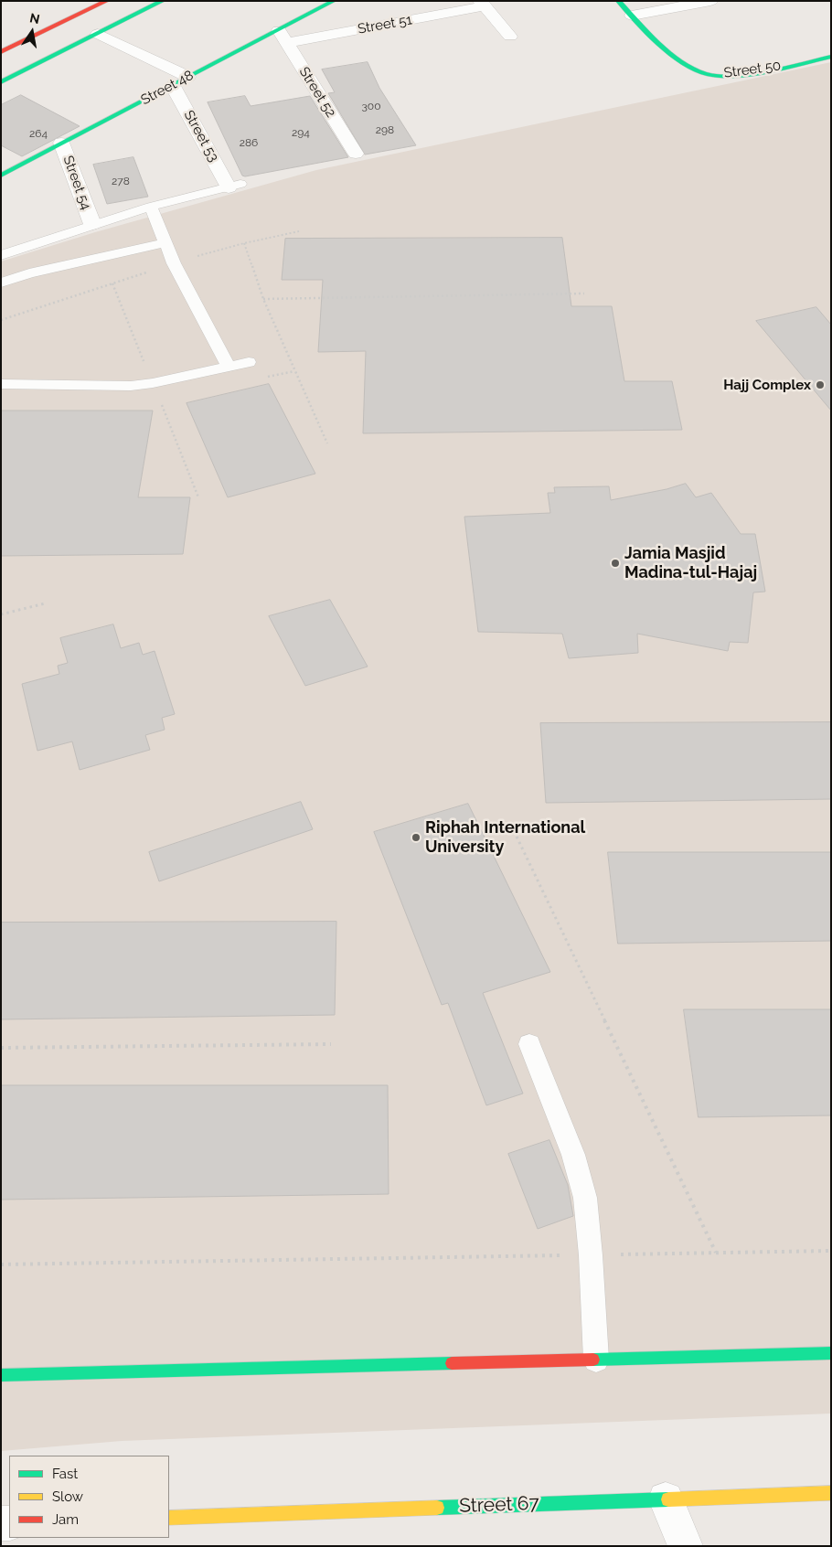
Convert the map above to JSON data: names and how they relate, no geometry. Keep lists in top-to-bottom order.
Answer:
{
  "streets": {
    "street": [
      "Street 51",
      "Street 50",
      "Street 48",
      "Street 52",
      "Street 53",
      "Street 54",
      "Street 67"
    ]
  },
  "crossings": [
    ["Street 51", "Street 48"],
    ["Street 51", "Street 52"],
    ["Street 48", "Street 52"],
    ["Street 48", "Street 53"],
    ["Street 48", "Street 54"]
  ],
  "places": ["Hajj Complex", "Jamia Masjid Madina-tul-Hajaj", "Riphah International University"],
  "house_numbers": [
    "300",
    "298",
    "294",
    "264",
    "286",
    "278"
  ],
  "legend": ["Fast", "Slow", "Jam"],
  "north": "top"
}
